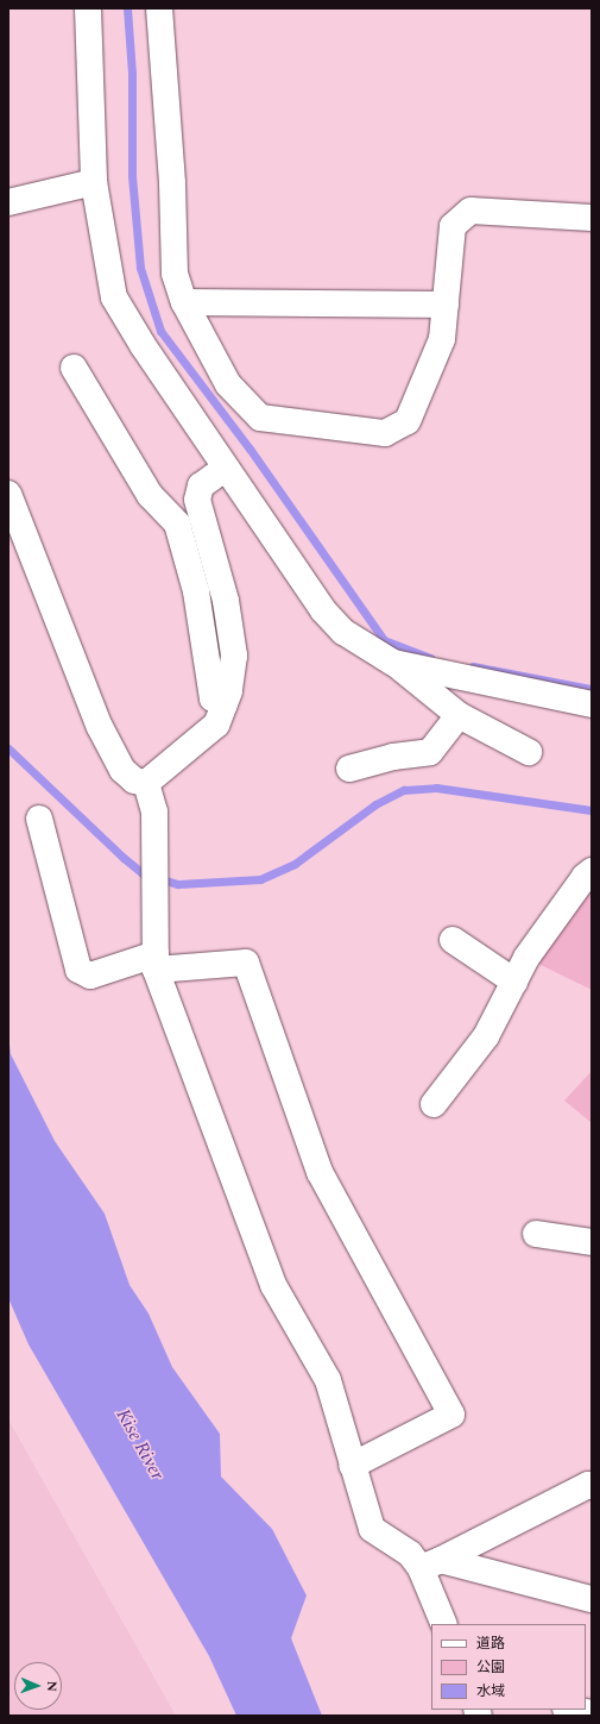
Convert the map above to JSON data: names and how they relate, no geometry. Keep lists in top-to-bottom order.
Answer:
{
  "water": ["Kise River"],
  "legend": ["道路", "公園", "水域"],
  "north": "right"
}
